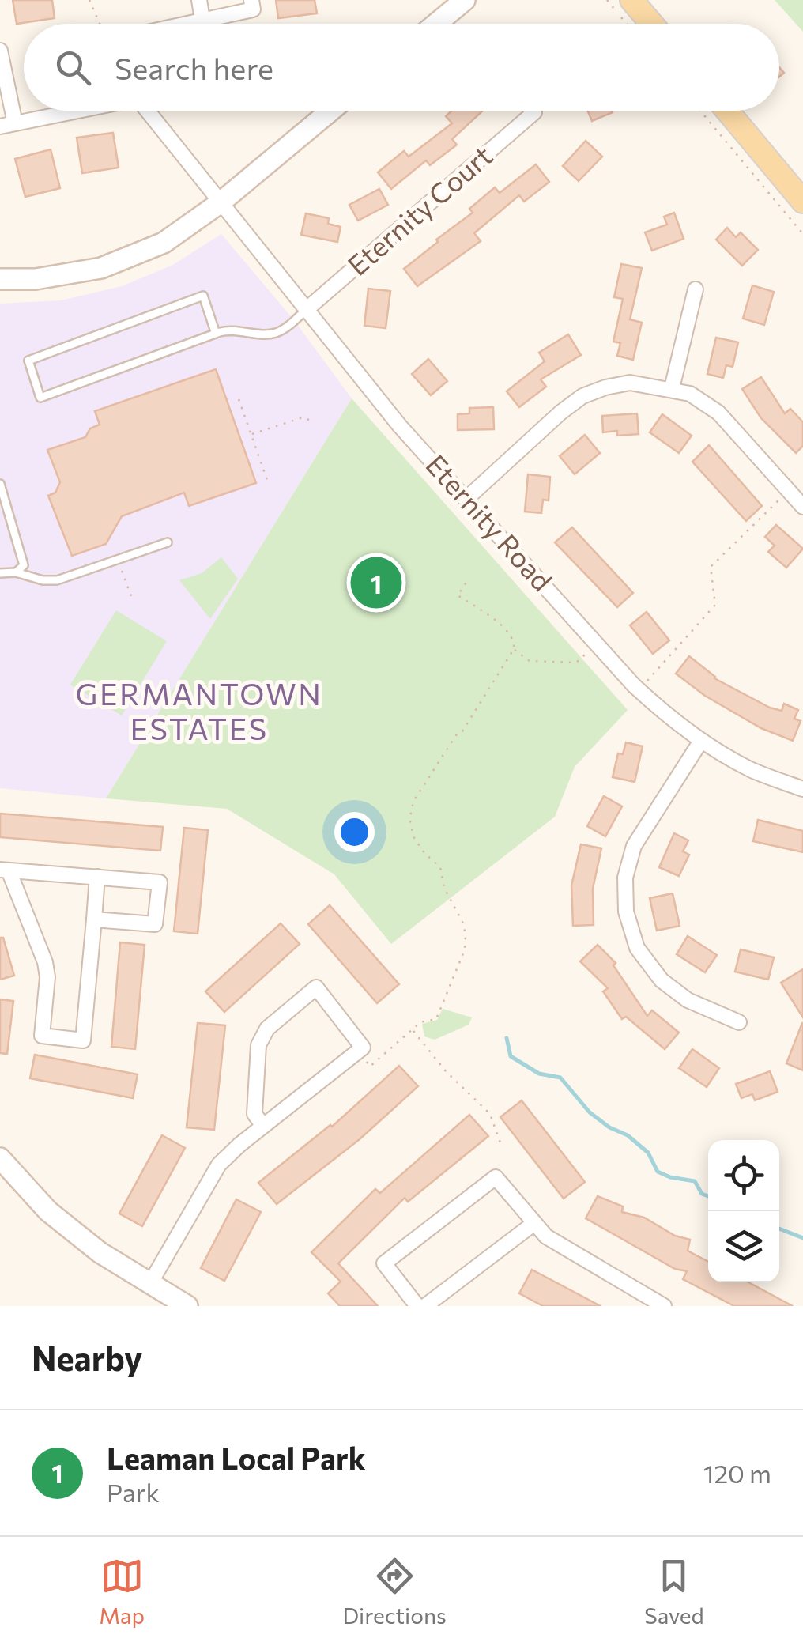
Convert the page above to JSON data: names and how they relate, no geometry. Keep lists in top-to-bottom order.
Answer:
{
  "streets": {
    "street": ["Eternity Court", "Eternity Road"]
  },
  "crossings": [
    ["Eternity Court", "Eternity Road"]
  ],
  "districts": ["GERMANTOWN ESTATES"],
  "page": {
    "search": "Search here",
    "pins": "1",
    "heading": "Nearby",
    "list": [
      {
        "mark": "1",
        "name": "Leaman Local Park",
        "note": "Park",
        "value": "120 m"
      }
    ],
    "nav": ["Map", "Directions", "Saved"]
  }
}
